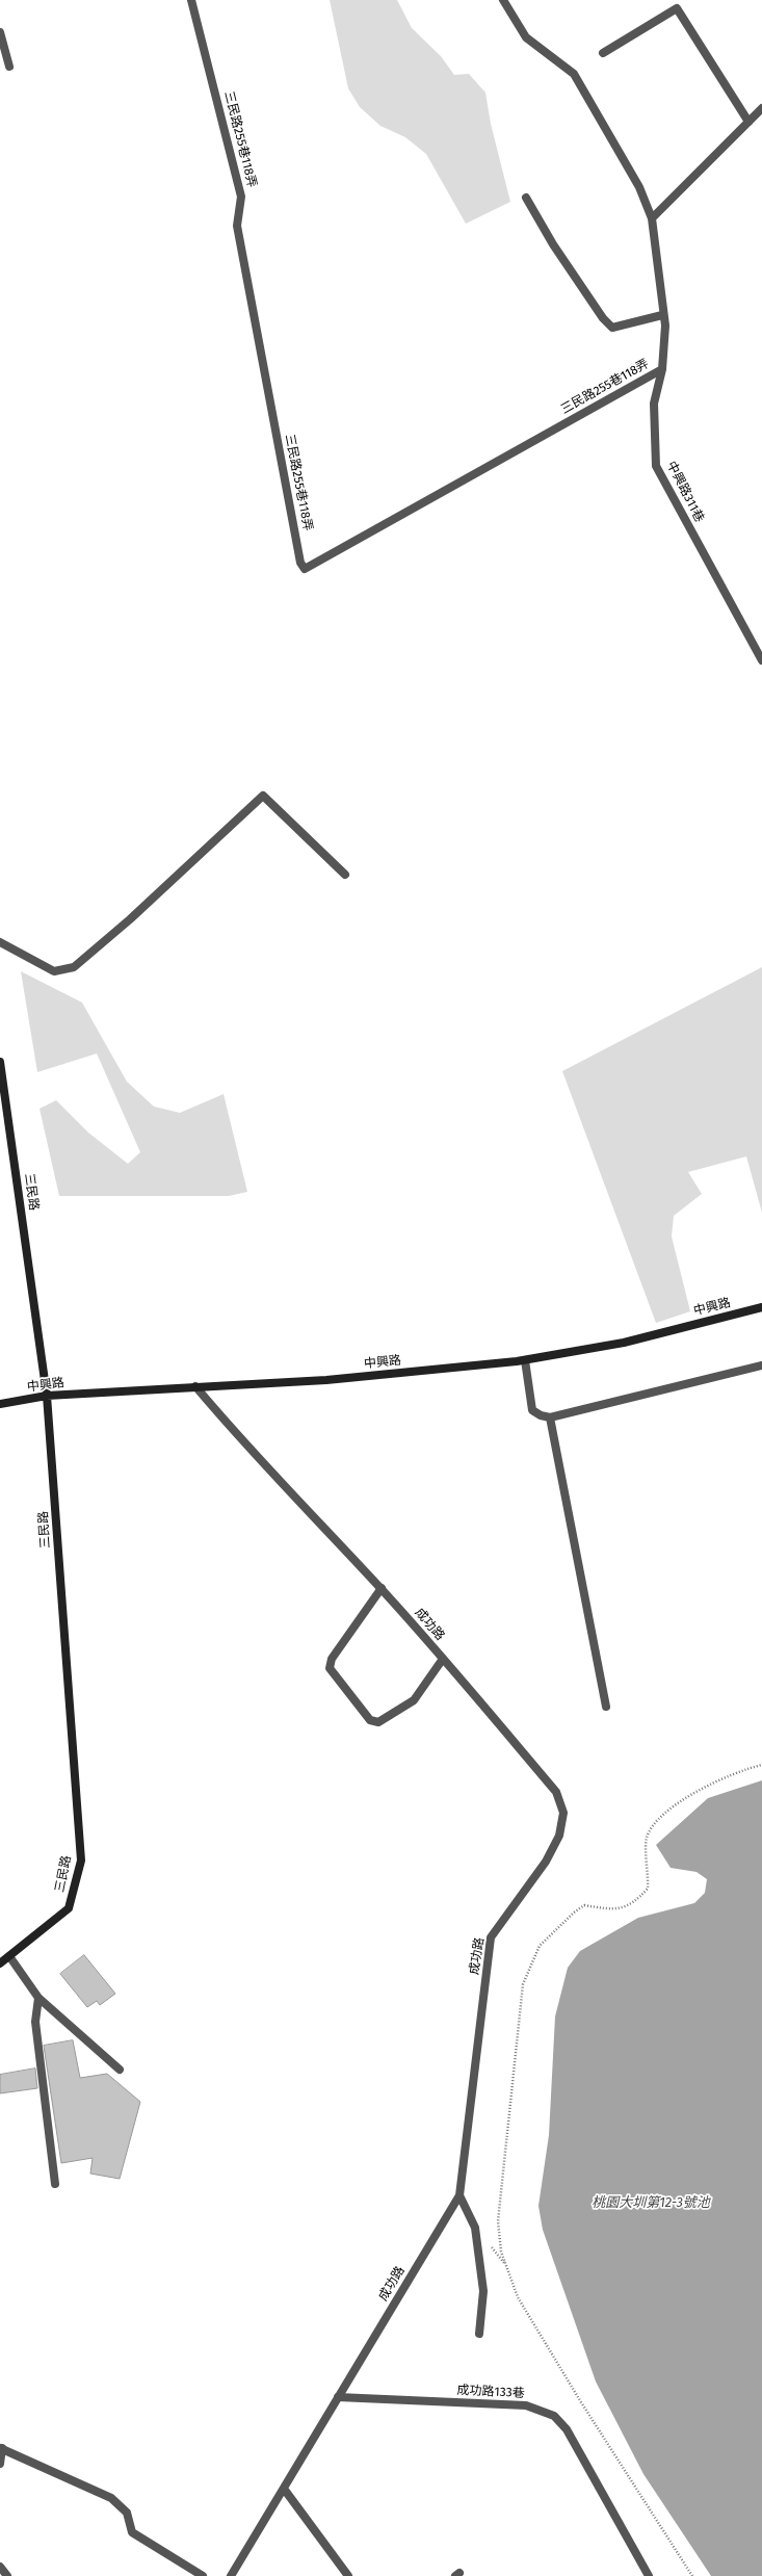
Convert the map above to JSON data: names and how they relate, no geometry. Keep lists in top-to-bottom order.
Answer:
{
  "streets": {
    "street": [
      "三民路255巷118弄",
      "中興路311巷",
      "三民路",
      "中興路",
      "成功路",
      "成功路133巷"
    ]
  },
  "crossings": [
    ["三民路255巷118弄", "中興路311巷"],
    ["三民路", "中興路"],
    ["中興路", "成功路"],
    ["成功路", "成功路133巷"]
  ],
  "water": ["桃園大圳第12-3號池"]
}
